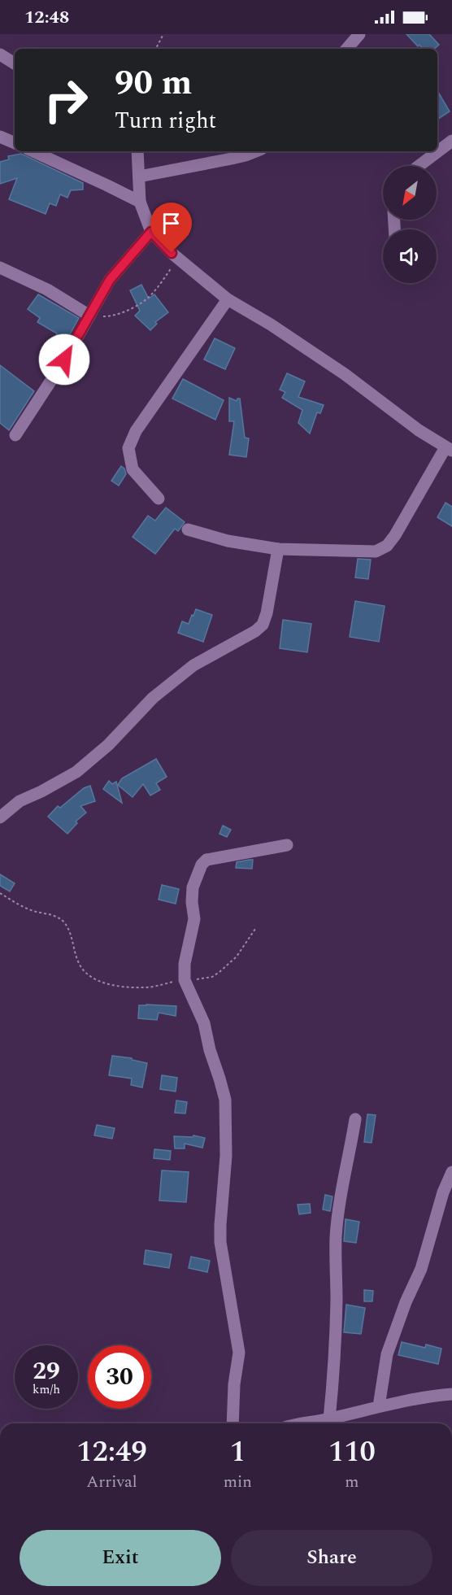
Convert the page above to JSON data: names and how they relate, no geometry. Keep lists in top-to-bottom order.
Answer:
{
  "north": "bottom left",
  "page": {
    "status": "12:48",
    "turn": ["90 m", "Turn right"],
    "speed": "29 km/h",
    "limit": "30",
    "eta": [
      "12:49",
      "Arrival",
      "1",
      "min",
      "110",
      "m"
    ],
    "buttons": ["Exit", "Share"]
  }
}
